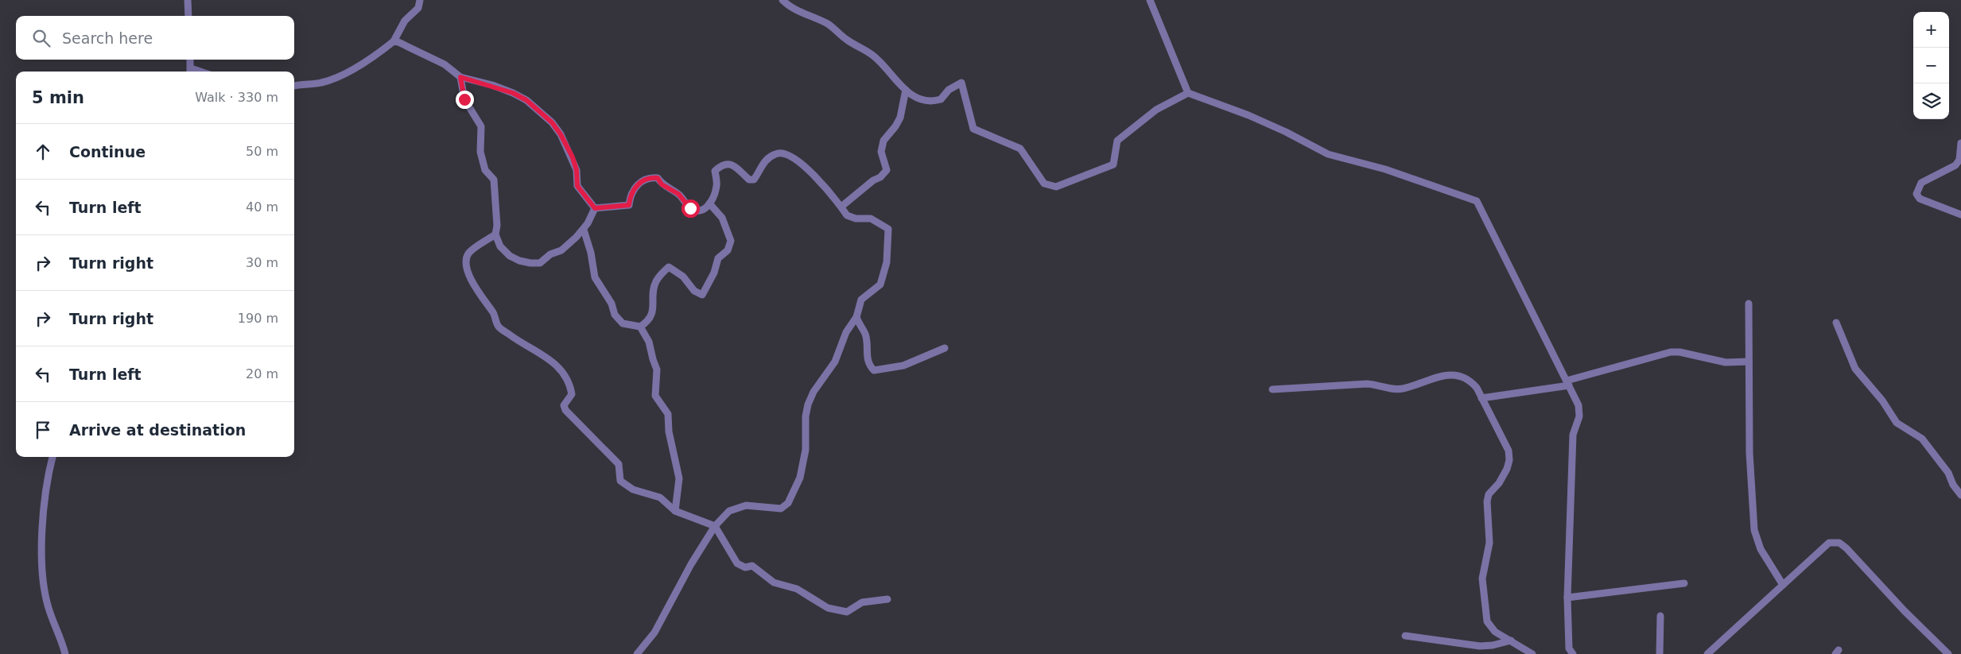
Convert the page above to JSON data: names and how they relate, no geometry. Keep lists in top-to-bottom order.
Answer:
{
  "page": {
    "map_buttons": ["+", "−"],
    "search": "Search here",
    "heading": ["5 min", "Walk · 330 m"],
    "list": [
      ["Continue", "50 m"],
      ["Turn left", "40 m"],
      ["Turn right", "30 m"],
      ["Turn right", "190 m"],
      ["Turn left", "20 m"],
      "Arrive at destination"
    ]
  }
}
